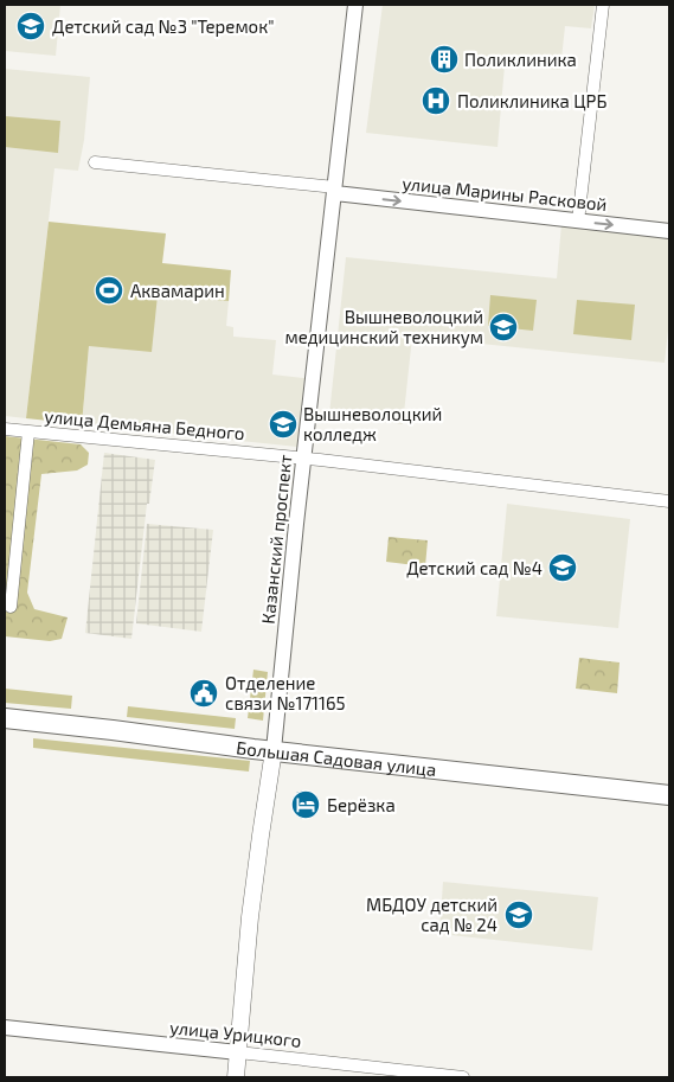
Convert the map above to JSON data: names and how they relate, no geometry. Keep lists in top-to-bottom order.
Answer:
{
  "streets": {
    "highway": ["Большая Садовая улица"],
    "main road": ["Казанский проспект"],
    "street": ["улица Марины Расковой", "улица Демьяна Бедного", "улица Урицкого"]
  },
  "crossings": [
    ["улица Марины Расковой", "Казанский проспект"],
    ["улица Демьяна Бедного", "Казанский проспект"],
    ["Казанский проспект", "Большая Садовая улица"],
    ["Казанский проспект", "улица Урицкого"]
  ],
  "one_way": ["улица Марины Расковой"],
  "places": {
    "school or university": [
      "Детский сад №3 \"Теремок\"",
      "Вышневолоцкий медицинский техникум",
      "Вышневолоцкий колледж",
      "Детский сад №4",
      "МБДОУ детский сад № 24"
    ],
    "building": ["Поликлиника"],
    "hospital": ["Поликлиника ЦРБ"],
    "sports": ["Аквамарин"],
    "public building": ["Отделение связи №171165"],
    "hotel": ["Берёзка"]
  }
}
